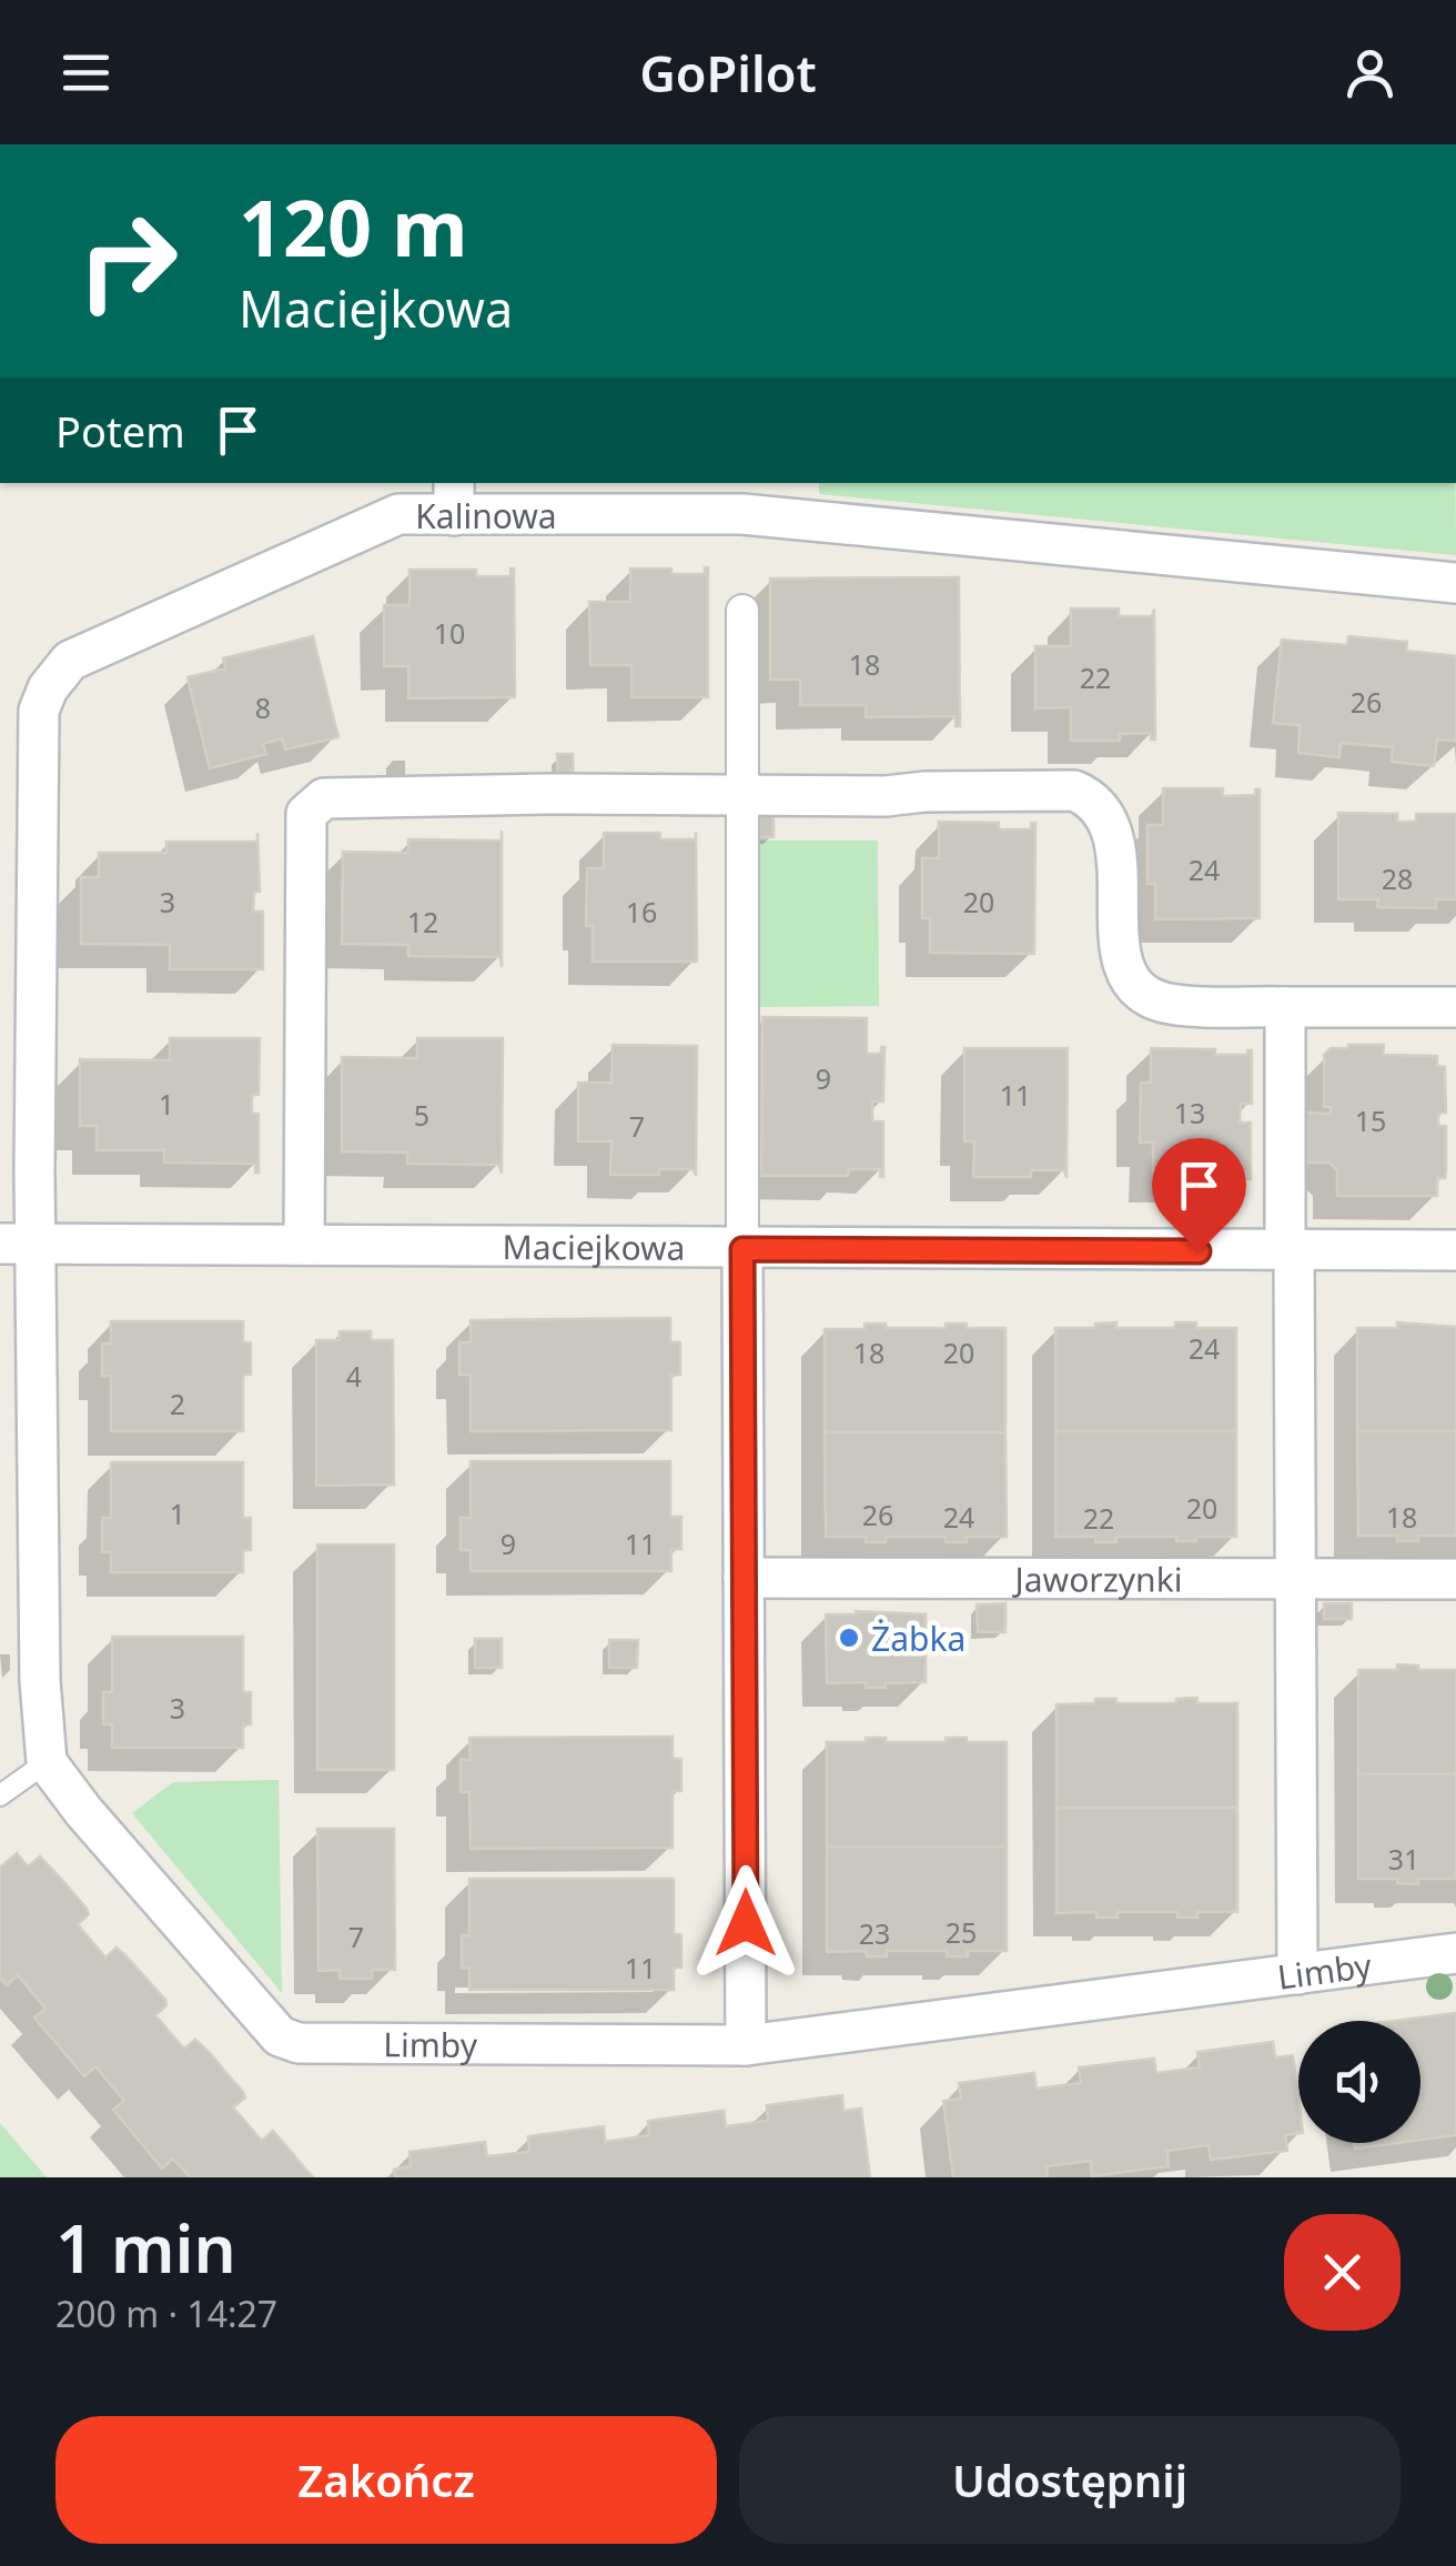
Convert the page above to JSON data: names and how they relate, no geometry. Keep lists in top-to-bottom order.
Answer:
{
  "streets": {
    "street": [
      "Kalinowa",
      "Maciejkowa",
      "Jaworzynki",
      "Limby"
    ]
  },
  "crossings": [
    ["Kalinowa", "Maciejkowa"]
  ],
  "places": ["Żabka"],
  "house_numbers": [
    "10",
    "18",
    "22",
    "26",
    "8",
    "24",
    "28",
    "3",
    "20",
    "16",
    "12",
    "9",
    "11",
    "1",
    "13",
    "5",
    "15",
    "7",
    "24",
    "18",
    "20",
    "4",
    "2",
    "20",
    "1",
    "26",
    "24",
    "18",
    "22",
    "9",
    "11",
    "3",
    "31",
    "25",
    "23",
    "7",
    "11"
  ],
  "page": {
    "header": "GoPilot",
    "turn": ["120 m", "Maciejkowa"],
    "then": "Potem",
    "heading": ["1 min", "200 m · 14:27"],
    "buttons": ["Zakończ", "Udostępnij"]
  }
}
